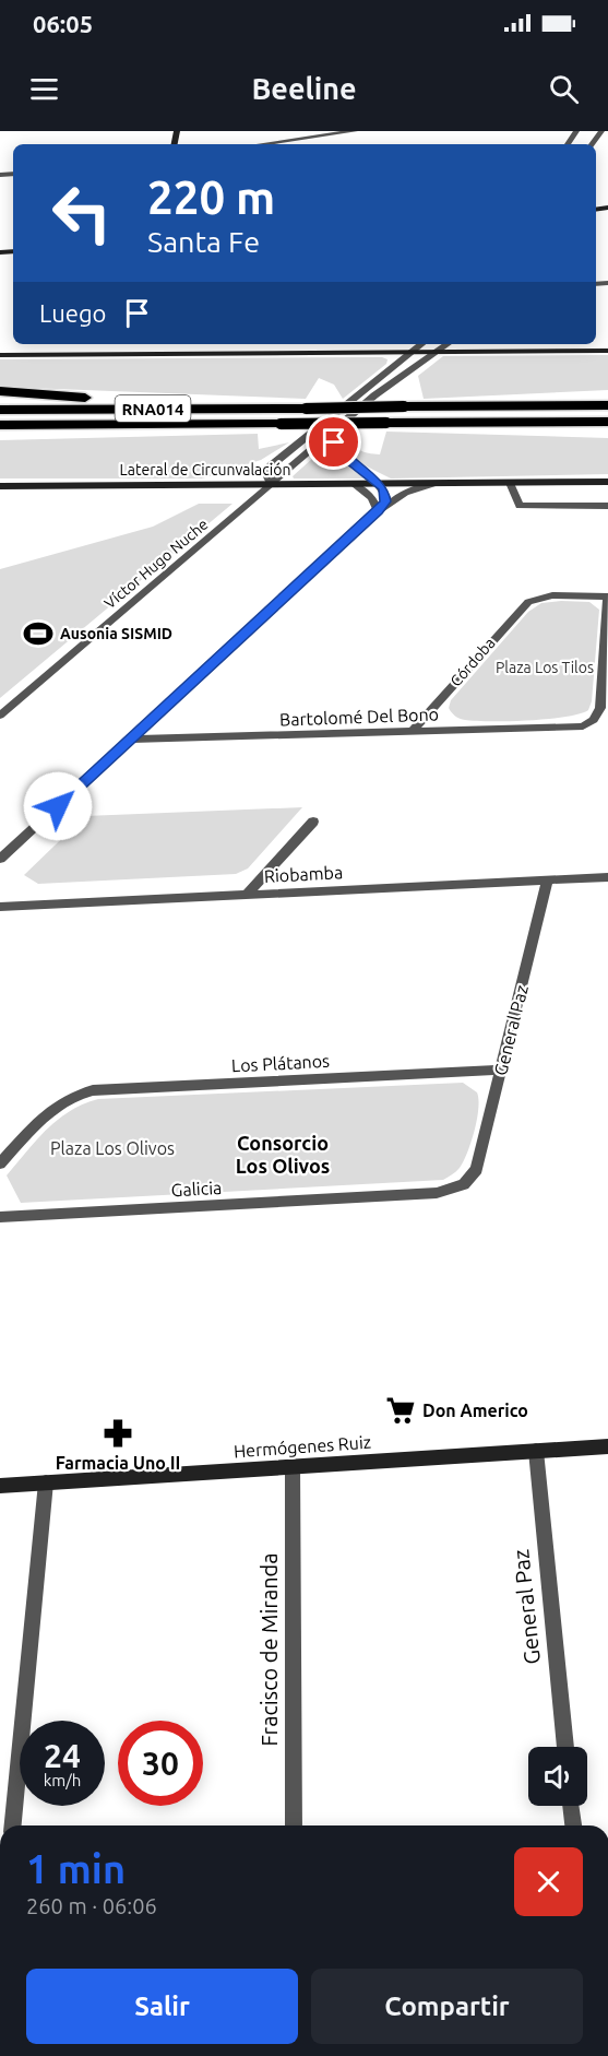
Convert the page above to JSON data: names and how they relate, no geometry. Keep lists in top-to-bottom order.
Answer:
{
  "streets": {
    "highway": ["RNA014"],
    "street": [
      "Lateral de Circunvalación",
      "Víctor Hugo Nuche",
      "Córdoba",
      "Bartolomé Del Bono",
      "Riobamba",
      "General Paz",
      "Los Plátanos",
      "Galicia",
      "Hermógenes Ruiz",
      "Fracisco de Miranda"
    ]
  },
  "crossings": [
    ["Lateral de Circunvalación", "Víctor Hugo Nuche"],
    ["Córdoba", "Bartolomé Del Bono"],
    ["Riobamba", "General Paz"],
    ["General Paz", "Los Plátanos"],
    ["General Paz", "Galicia"],
    ["General Paz", "Hermógenes Ruiz"],
    ["Hermógenes Ruiz", "Fracisco de Miranda"]
  ],
  "districts": ["Consorcio Los Olivos"],
  "parks": ["Plaza Los Tilos", "Plaza Los Olivos"],
  "places": {
    "sports": ["Ausonia SISMID"],
    "supermarket": ["Don Americo"],
    "pharmacy": ["Farmacia Uno II"]
  },
  "page": {
    "status": "06:05",
    "header": "Beeline",
    "turn": ["220 m", "Santa Fe"],
    "then": "Luego",
    "speed": "24 km/h",
    "limit": "30",
    "heading": ["1 min", "260 m · 06:06"],
    "buttons": ["Salir", "Compartir"]
  }
}
